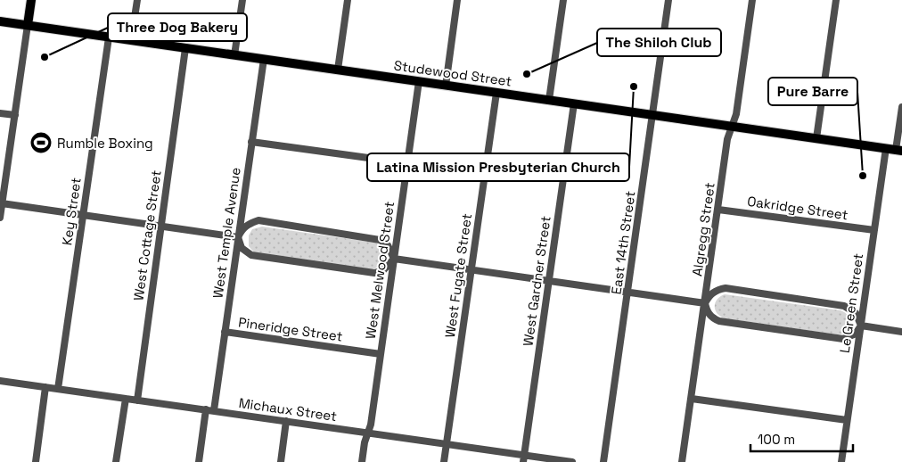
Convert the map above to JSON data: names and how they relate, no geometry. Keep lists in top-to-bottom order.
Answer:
{
  "streets": {
    "main road": ["Studewood Street"],
    "street": [
      "Oakridge Street",
      "Key Street",
      "Algregg Street",
      "West Temple Avenue",
      "West Cottage Street",
      "East 14th Street",
      "West Melwood Street",
      "West Fugate Street",
      "West Gardner Street",
      "Le Green Street",
      "Pineridge Street",
      "Michaux Street"
    ]
  },
  "crossings": [
    ["Studewood Street", "Key Street"],
    ["Studewood Street", "Algregg Street"],
    ["Studewood Street", "West Temple Avenue"],
    ["Studewood Street", "West Cottage Street"],
    ["Studewood Street", "East 14th Street"],
    ["Studewood Street", "West Melwood Street"],
    ["Studewood Street", "West Fugate Street"],
    ["Studewood Street", "West Gardner Street"],
    ["Studewood Street", "Le Green Street"],
    ["Oakridge Street", "Algregg Street"],
    ["Oakridge Street", "Le Green Street"],
    ["Key Street", "Michaux Street"],
    ["West Temple Avenue", "Pineridge Street"],
    ["West Temple Avenue", "Michaux Street"],
    ["West Cottage Street", "Michaux Street"],
    ["West Melwood Street", "Pineridge Street"],
    ["West Melwood Street", "Michaux Street"],
    ["West Fugate Street", "Michaux Street"],
    ["West Gardner Street", "Michaux Street"]
  ],
  "places": {
    "other": [
      "Three Dog Bakery",
      "The Shiloh Club",
      "Latina Mission Presbyterian Church",
      "Pure Barre"
    ],
    "sports": ["Rumble Boxing"]
  },
  "scale_bar": "100 m"
}
